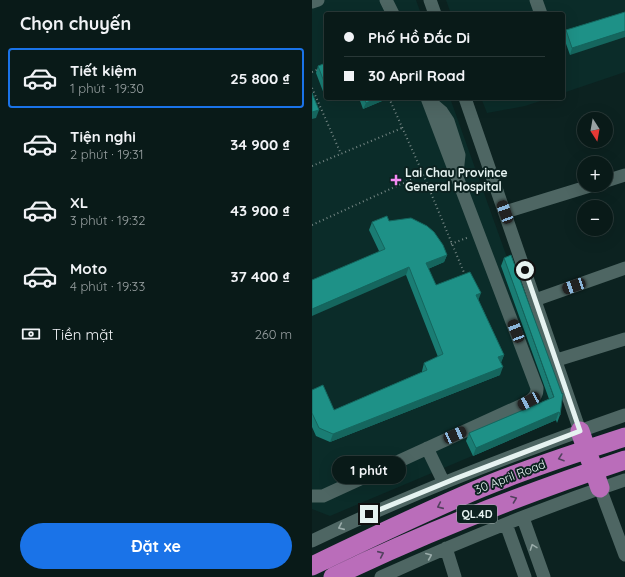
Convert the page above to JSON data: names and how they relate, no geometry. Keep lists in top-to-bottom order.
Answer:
{
  "streets": {
    "highway": ["30 April Road", "QL.4D"]
  },
  "places": {
    "health": ["Lai Chau Province General Hospital"]
  },
  "north": "bottom",
  "page": {
    "heading": "Chọn chuyến",
    "banner": ["Phố Hồ Đắc Di", "30 April Road"],
    "list": [
      {
        "name": "Tiết kiệm",
        "note": "1 phút · 19:30",
        "value": "25 800 ₫"
      },
      {
        "name": "Tiện nghi",
        "note": "2 phút · 19:31",
        "value": "34 900 ₫"
      },
      {
        "name": "XL",
        "note": "3 phút · 19:32",
        "value": "43 900 ₫"
      },
      {
        "name": "Moto",
        "note": "4 phút · 19:33",
        "value": "37 400 ₫"
      }
    ],
    "map_buttons": ["+", "−"],
    "pay": ["Tiền mặt", "260 m"],
    "bubble": "1 phút",
    "buttons": "Đặt xe"
  }
}
